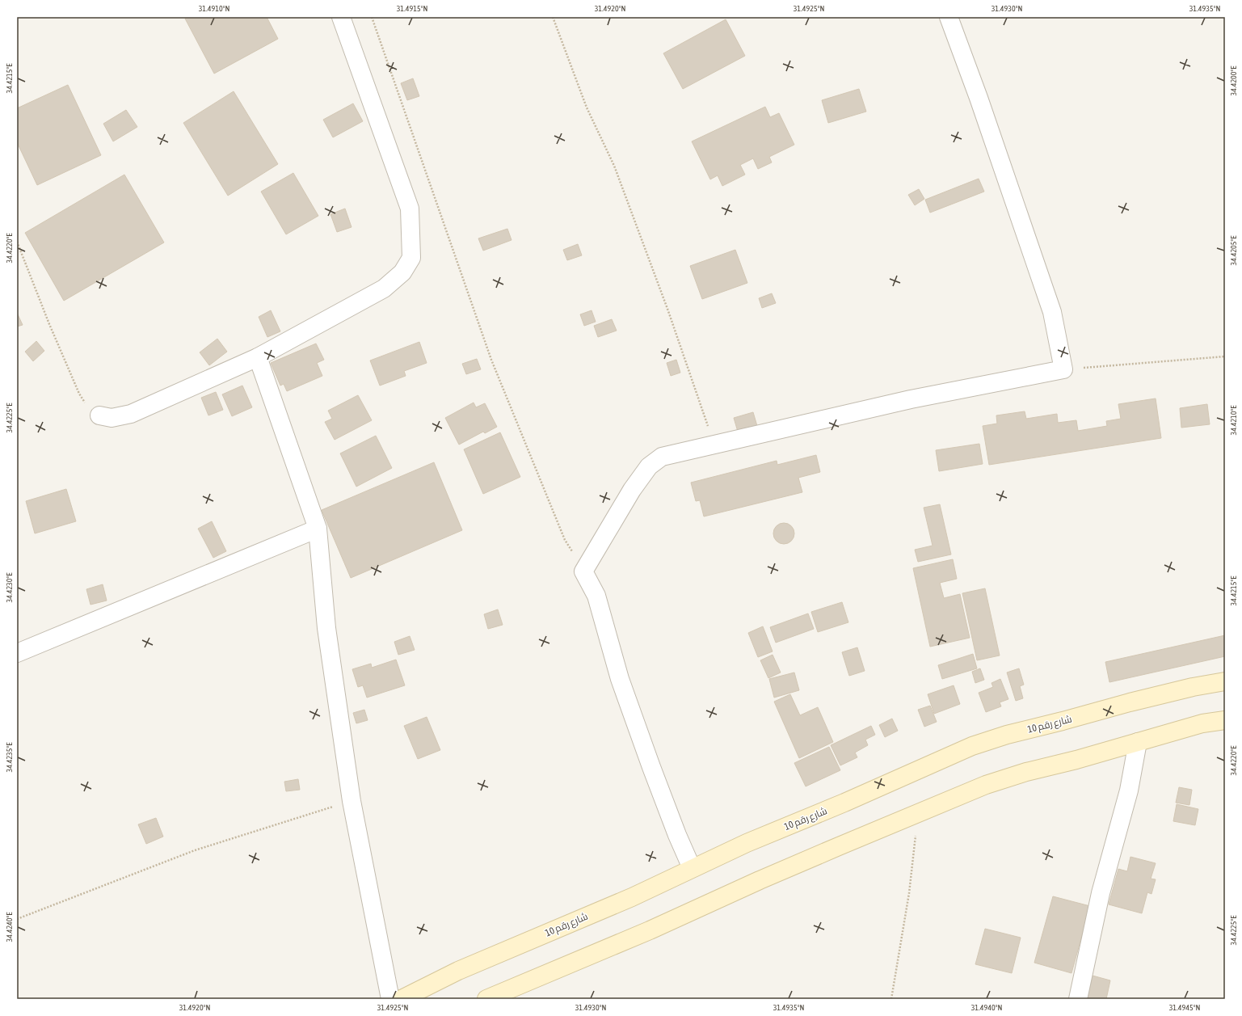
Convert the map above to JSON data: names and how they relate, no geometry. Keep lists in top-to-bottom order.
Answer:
{
  "streets": {
    "main road": ["شارع رقم 10"]
  },
  "coordinates": [
    "31.4910°N",
    "31.4915°N",
    "31.4920°N",
    "31.4925°N",
    "31.4930°N",
    "31.4935°N",
    "34.4215°E",
    "34.4200°E",
    "34.4220°E",
    "34.4205°E",
    "34.4225°E",
    "34.4210°E",
    "34.4230°E",
    "34.4235°E",
    "34.4240°E",
    "31.4940°N",
    "31.4945°N"
  ]
}
